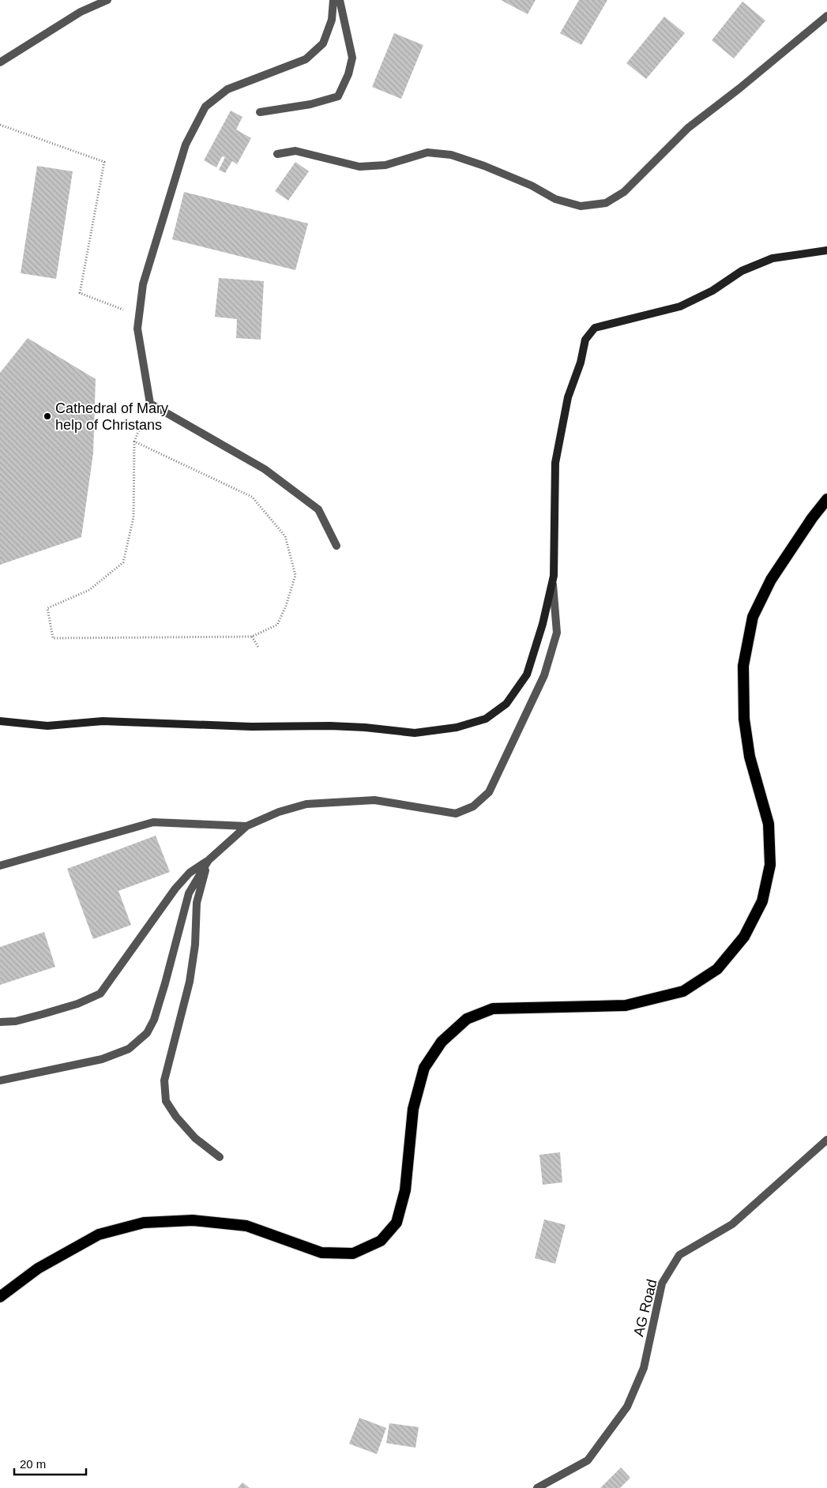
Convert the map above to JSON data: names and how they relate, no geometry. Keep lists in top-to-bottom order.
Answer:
{
  "streets": {
    "street": ["AG Road"]
  },
  "places": ["Cathedral of Mary help of Christans"],
  "scale_bar": "20 m"
}
